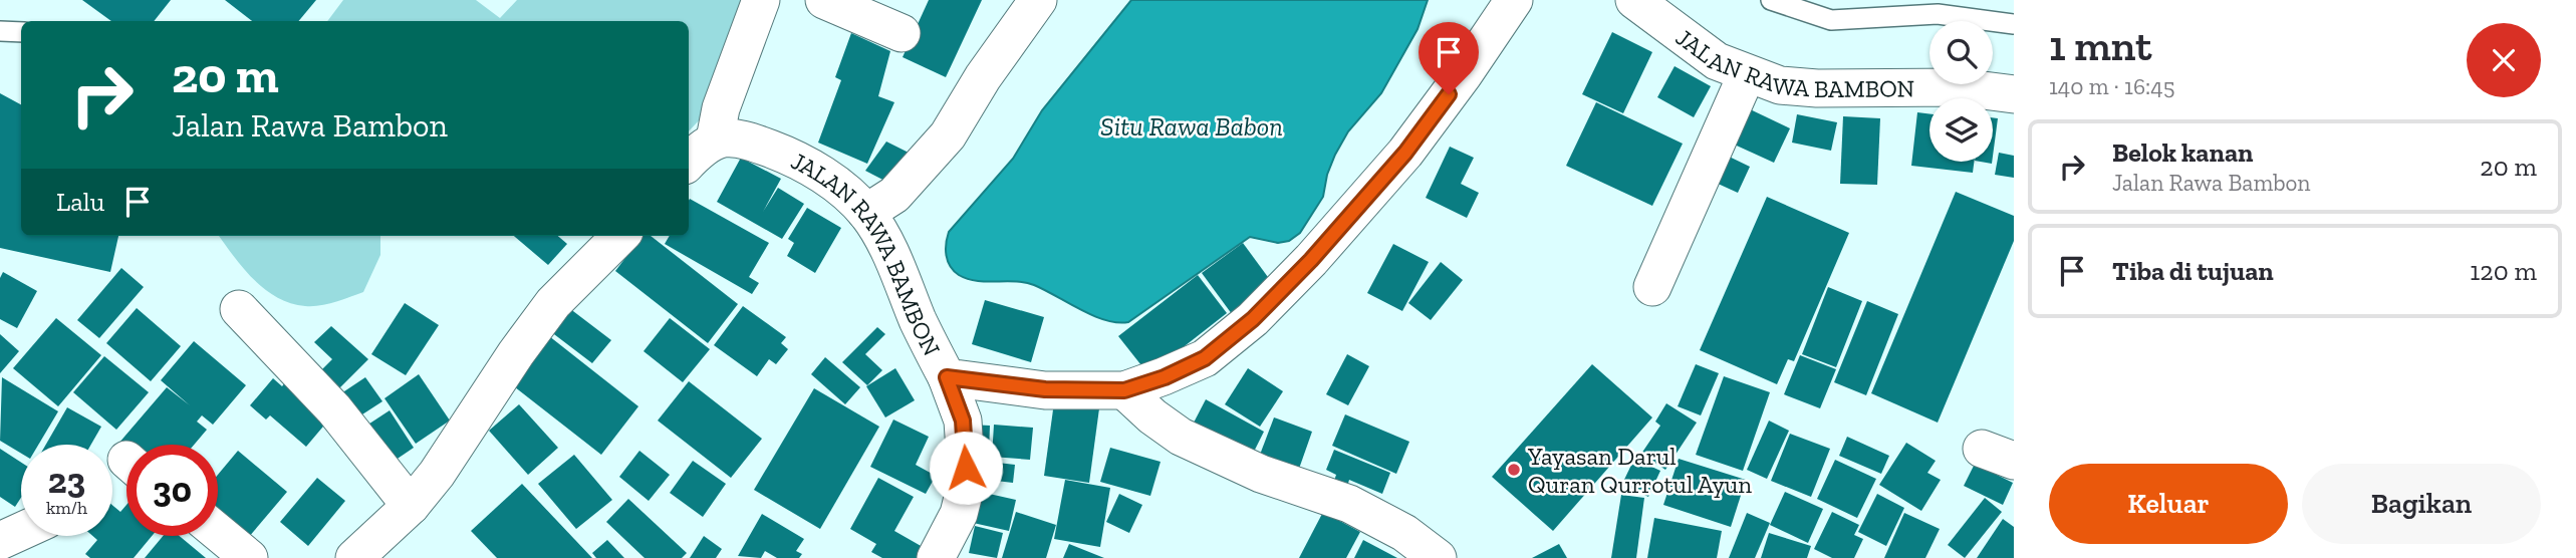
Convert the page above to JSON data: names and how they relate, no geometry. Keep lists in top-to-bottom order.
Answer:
{
  "streets": {
    "street": ["JALAN RAWA BAMBON"]
  },
  "water": ["Situ Rawa Babon"],
  "places": ["Yayasan Darul Quran Qurrotul Ayun"],
  "page": {
    "heading": ["1 mnt", "140 m · 16:45"],
    "turn": ["20 m", "Jalan Rawa Bambon"],
    "list": [
      {
        "name": "Belok kanan",
        "note": "Jalan Rawa Bambon",
        "value": "20 m"
      },
      {
        "name": "Tiba di tujuan",
        "value": "120 m"
      }
    ],
    "then": "Lalu",
    "speed": "23 km/h",
    "limit": "30",
    "buttons": ["Keluar", "Bagikan"]
  }
}
